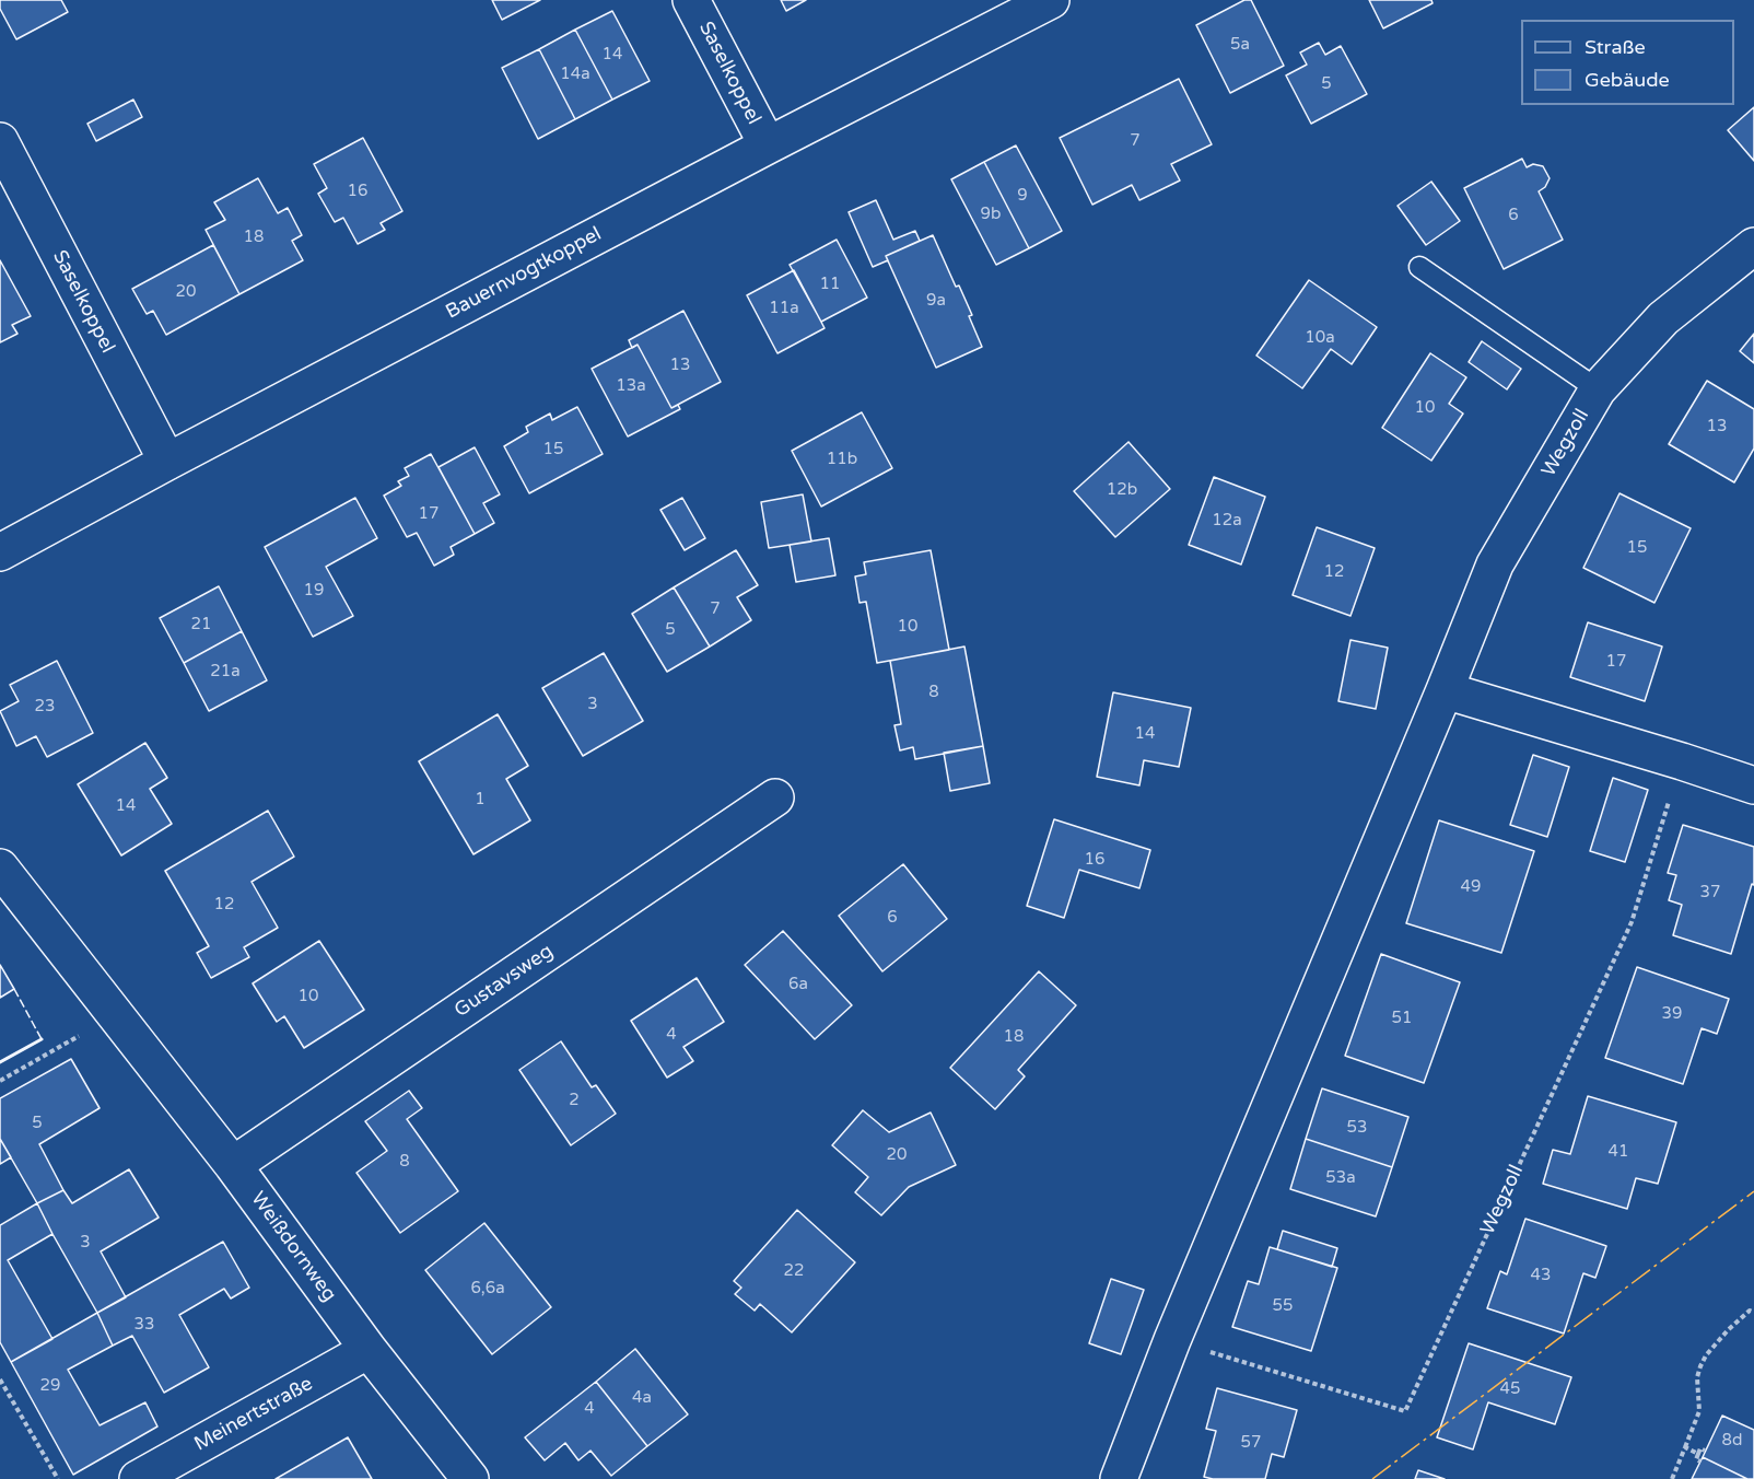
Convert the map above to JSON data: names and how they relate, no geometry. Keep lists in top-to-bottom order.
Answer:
{
  "streets": {
    "street": [
      "Saselkoppel",
      "Bauernvogtkoppel",
      "Wegzoll",
      "Gustavsweg",
      "Weißdornweg",
      "Meinertstraße"
    ]
  },
  "crossings": [
    ["Saselkoppel", "Bauernvogtkoppel"],
    ["Gustavsweg", "Weißdornweg"],
    ["Weißdornweg", "Meinertstraße"]
  ],
  "house_numbers": [
    "5a",
    "14",
    "14a",
    "5",
    "7",
    "16",
    "9",
    "9b",
    "6",
    "18",
    "11",
    "20",
    "9a",
    "11a",
    "10a",
    "13",
    "13a",
    "10",
    "13",
    "15",
    "11b",
    "12b",
    "17",
    "12a",
    "15",
    "12",
    "19",
    "7",
    "21",
    "10",
    "5",
    "17",
    "21a",
    "8",
    "3",
    "23",
    "14",
    "1",
    "14",
    "16",
    "49",
    "37",
    "12",
    "6",
    "6a",
    "10",
    "39",
    "51",
    "4",
    "18",
    "2",
    "5",
    "53",
    "41",
    "20",
    "8",
    "53a",
    "3",
    "22",
    "43",
    "6,6a",
    "55",
    "33",
    "29",
    "45",
    "4a",
    "4",
    "8d",
    "57"
  ],
  "legend": ["Straße", "Gebäude"]
}
